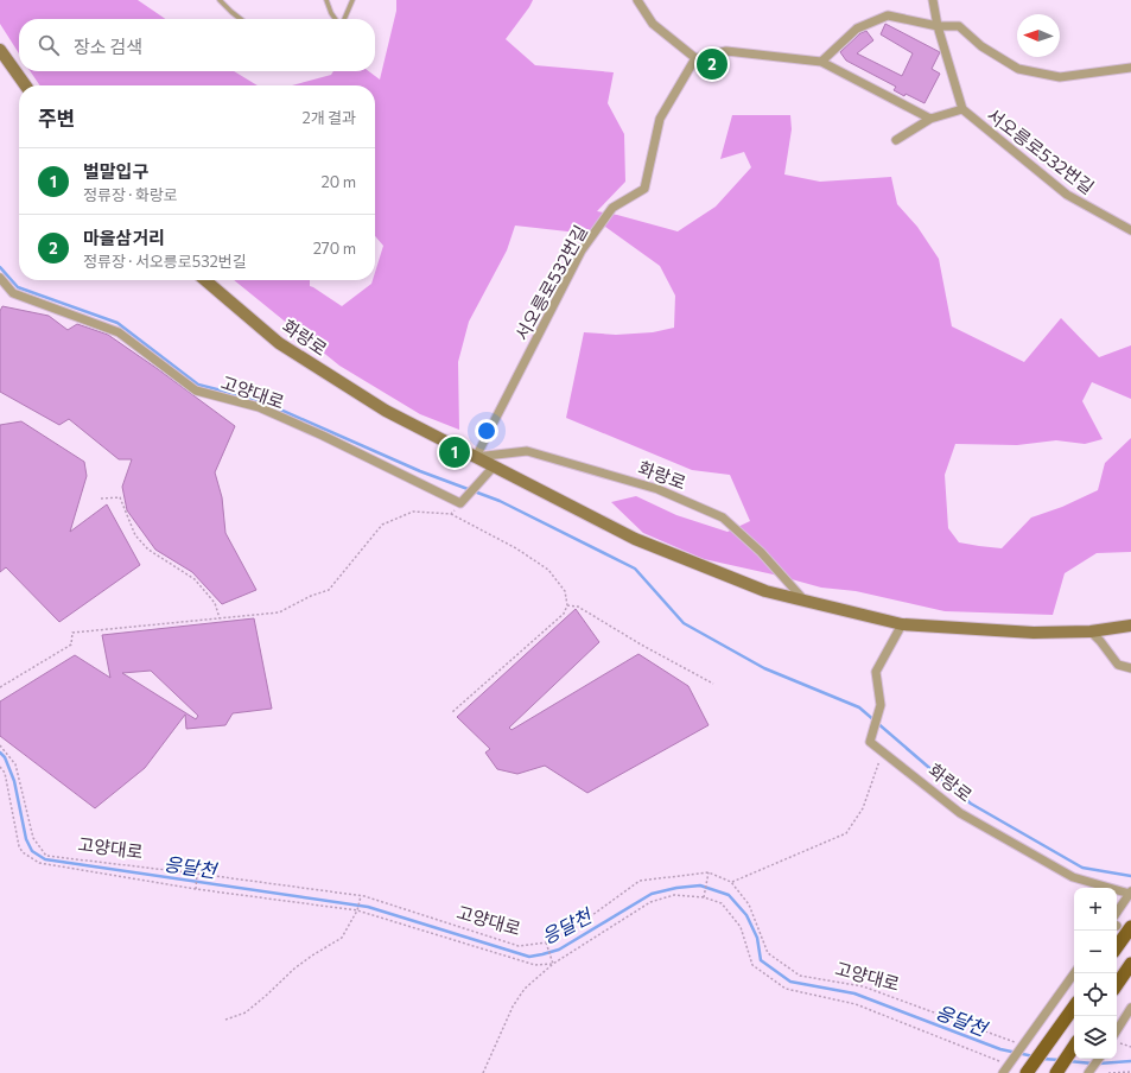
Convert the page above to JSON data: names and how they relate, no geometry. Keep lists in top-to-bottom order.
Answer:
{
  "streets": {
    "main road": ["화랑로"],
    "street": ["서오릉로532번길", "고양대로"]
  },
  "crossings": [
    ["서오릉로532번길", "화랑로"]
  ],
  "water": ["응달천"],
  "north": "left",
  "page": {
    "search": "장소 검색",
    "pins": ["2", "1"],
    "heading": ["주변", "2개 결과"],
    "list": [
      {
        "mark": "1",
        "name": "벌말입구",
        "note": "정류장 · 화랑로",
        "value": "20 m"
      },
      {
        "mark": "2",
        "name": "마을삼거리",
        "note": "정류장 · 서오릉로532번길",
        "value": "270 m"
      }
    ],
    "map_buttons": ["+", "−"]
  }
}
